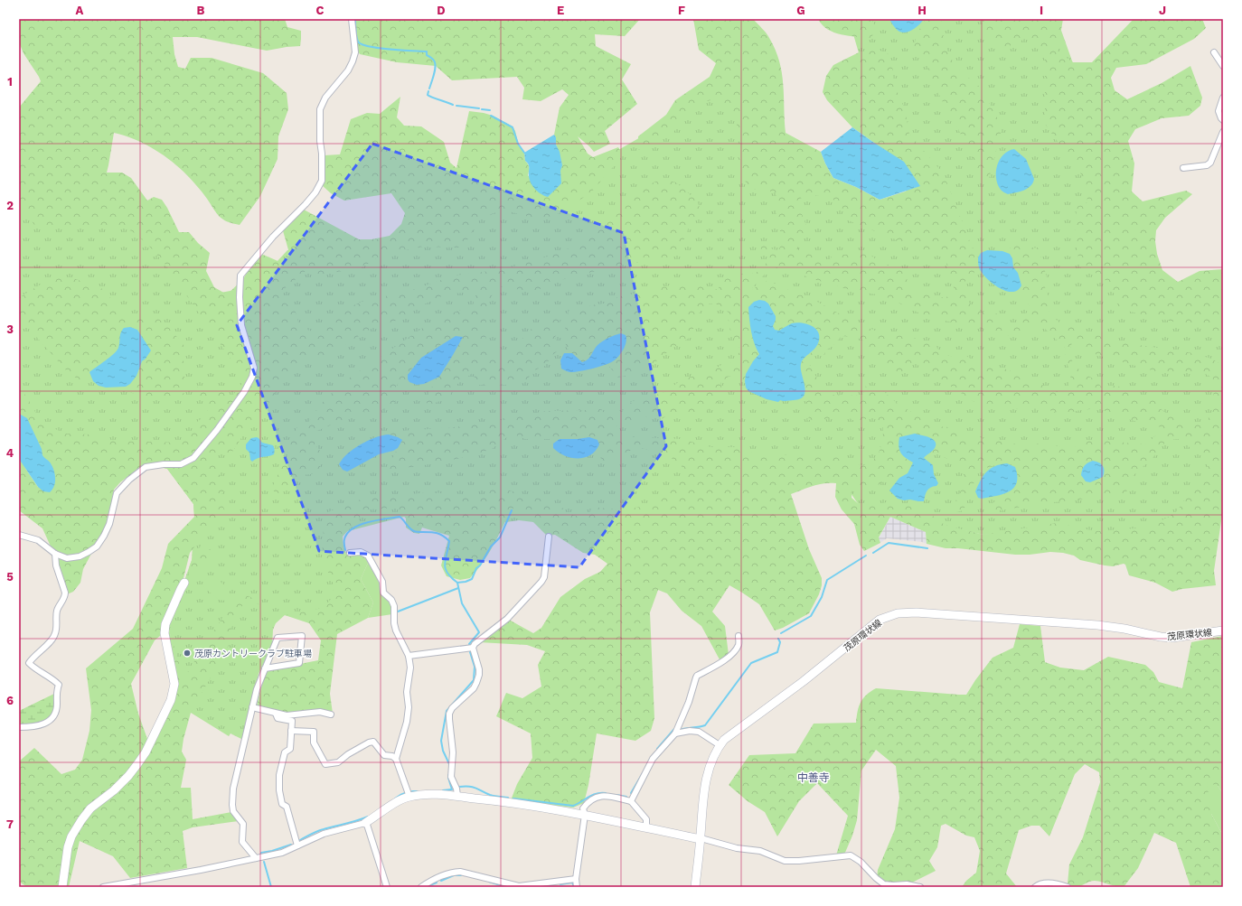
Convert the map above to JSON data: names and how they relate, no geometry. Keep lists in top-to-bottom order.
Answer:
{
  "streets": {
    "main road": ["茂原環状線"]
  },
  "districts": ["中善寺"],
  "places": ["茂原カントリークラブ駐車場"],
  "grid": {
    "columns": [
      "A",
      "B",
      "C",
      "D",
      "E",
      "F",
      "G",
      "H",
      "I",
      "J"
    ],
    "rows": [
      "1",
      "2",
      "3",
      "4",
      "5",
      "6",
      "7"
    ]
  }
}
